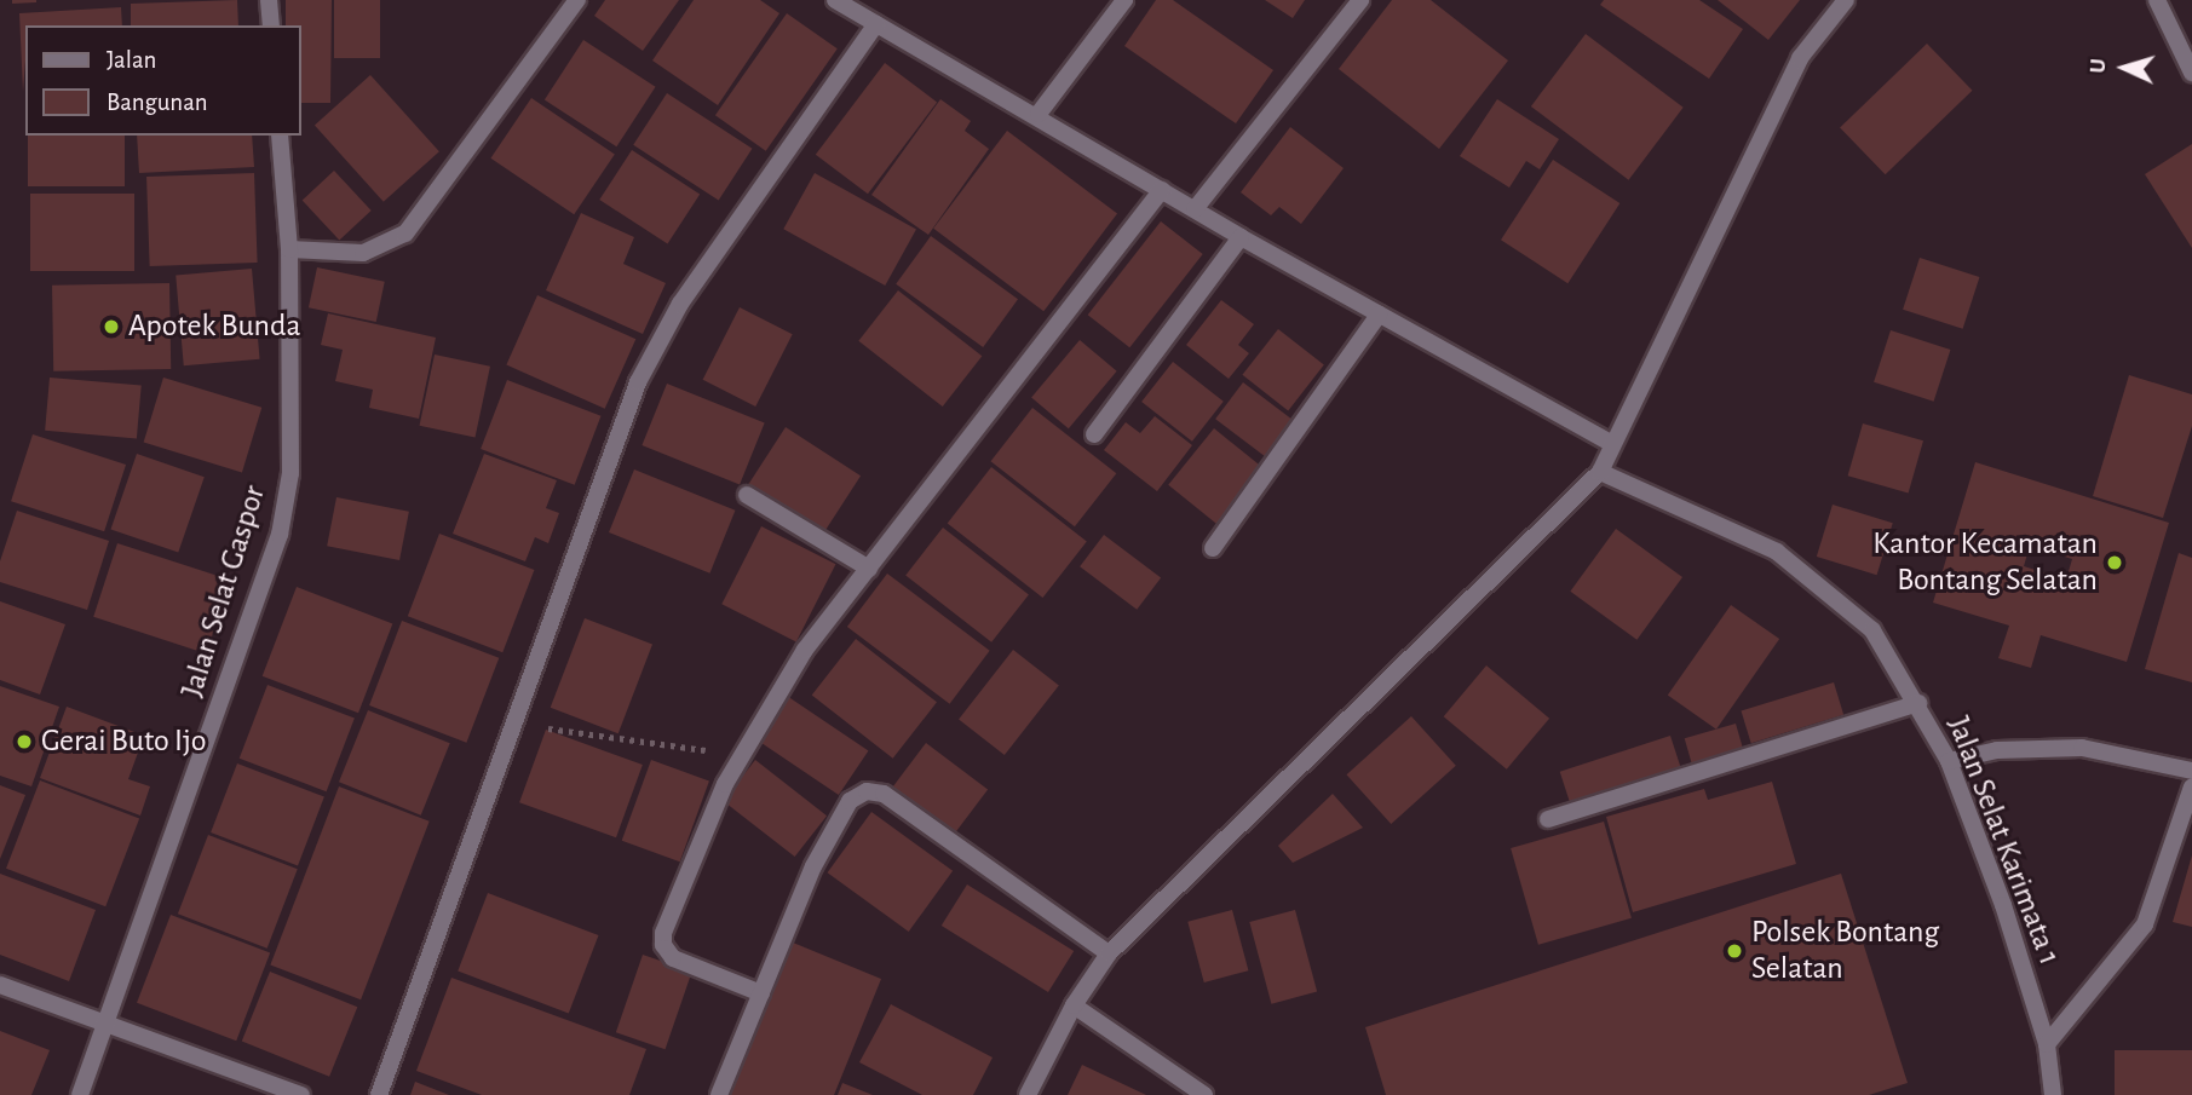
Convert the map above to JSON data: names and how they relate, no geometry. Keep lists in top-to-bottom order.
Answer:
{
  "streets": {
    "street": ["Jalan Selat Gaspor", "Jalan Selat Karimata 1"]
  },
  "places": [
    "Apotek Bunda",
    "Kantor Kecamatan Bontang Selatan",
    "Gerai Buto Ijo",
    "Polsek Bontang Selatan"
  ],
  "legend": ["Jalan", "Bangunan"],
  "north": "left"
}
